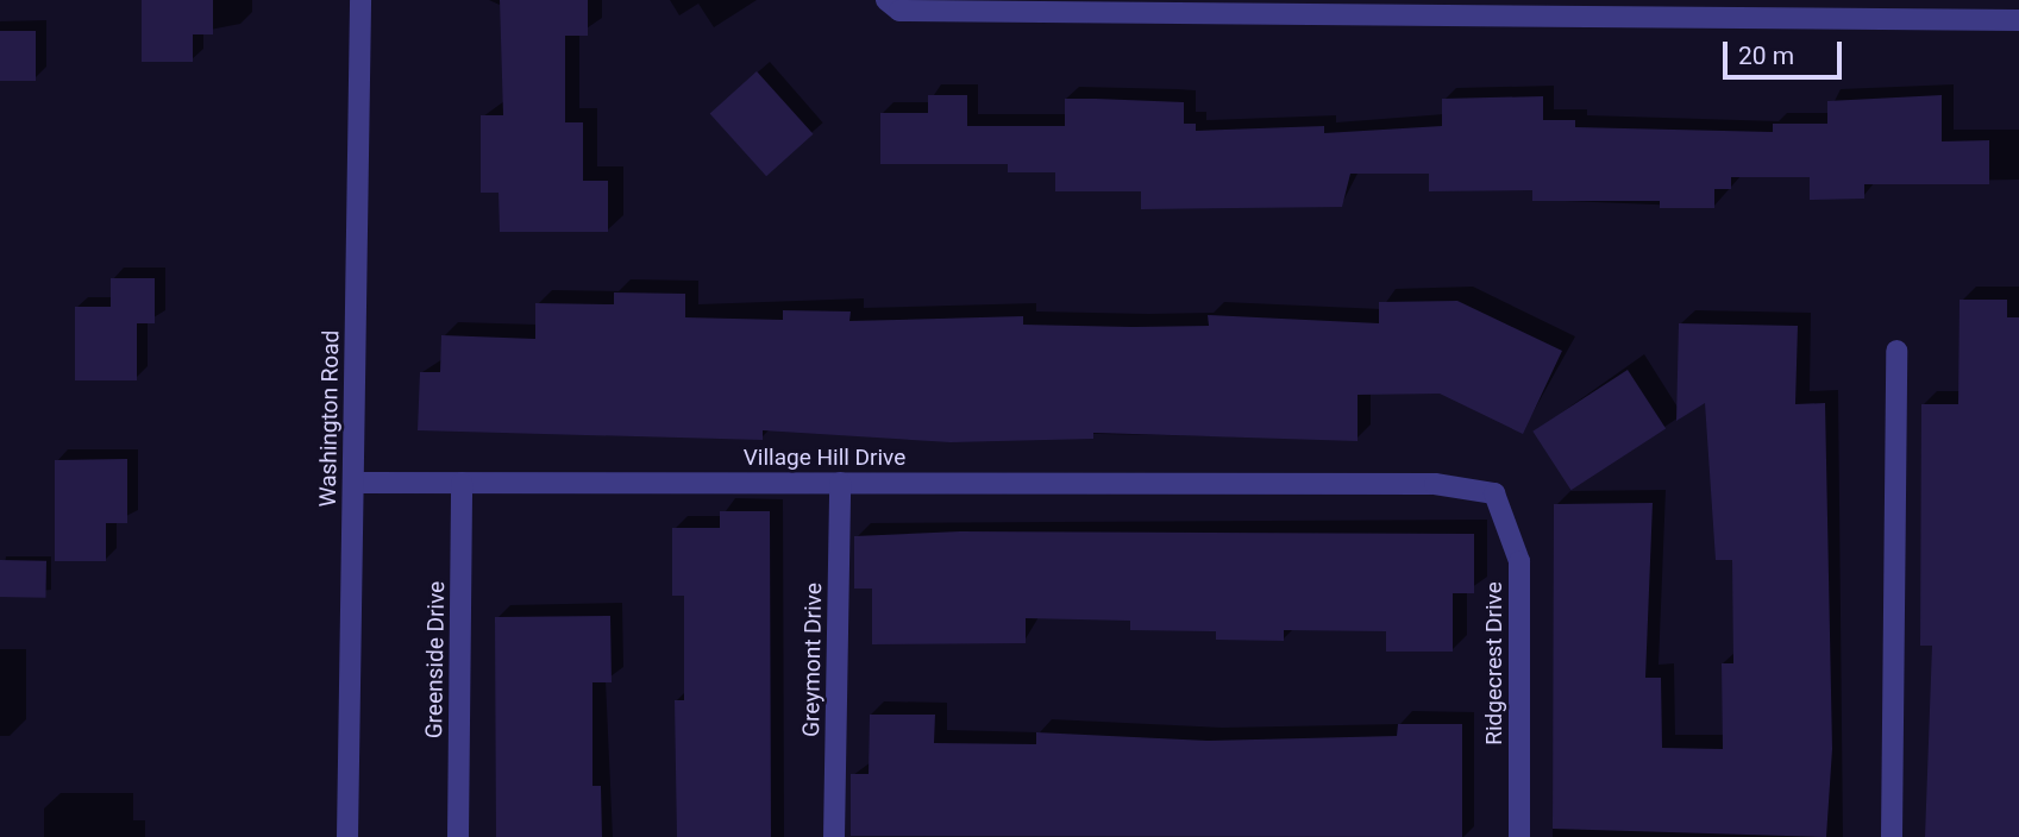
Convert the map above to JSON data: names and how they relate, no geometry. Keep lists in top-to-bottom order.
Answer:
{
  "streets": {
    "street": [
      "Washington Road",
      "Village Hill Drive",
      "Greenside Drive",
      "Greymont Drive",
      "Ridgecrest Drive"
    ]
  },
  "crossings": [
    ["Washington Road", "Village Hill Drive"],
    ["Village Hill Drive", "Greenside Drive"],
    ["Village Hill Drive", "Greymont Drive"],
    ["Village Hill Drive", "Ridgecrest Drive"]
  ],
  "scale_bar": "20 m"
}
